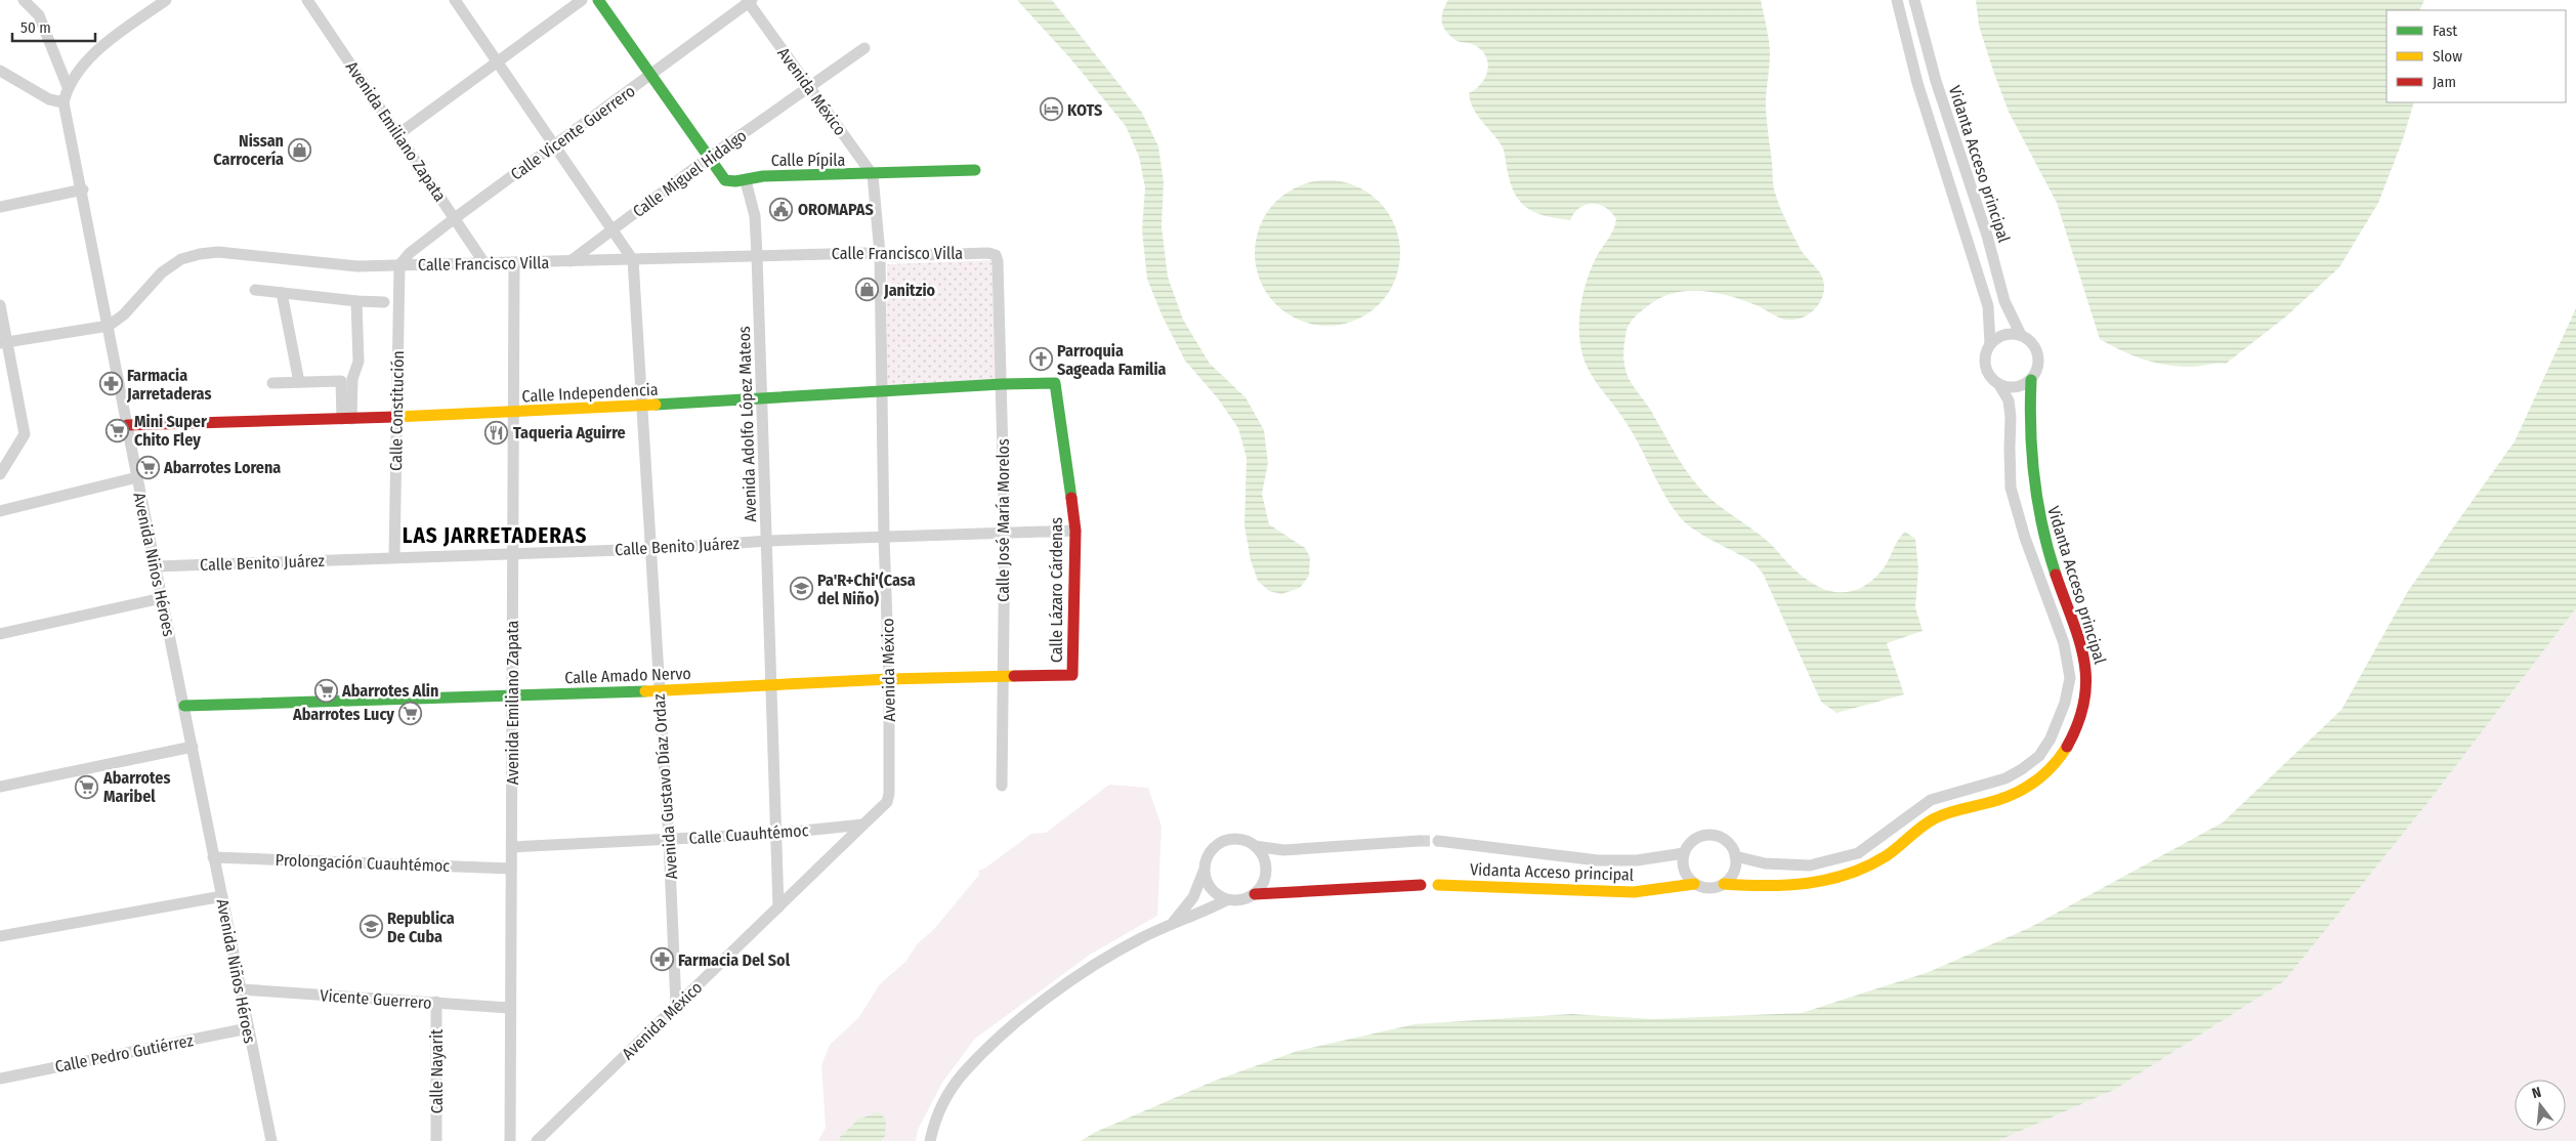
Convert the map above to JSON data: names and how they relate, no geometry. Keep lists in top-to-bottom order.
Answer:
{
  "streets": {
    "street": [
      "Avenida México",
      "Avenida Emiliano Zapata",
      "Calle Vicente Guerrero",
      "Calle Pípila",
      "Vidanta Acceso principal",
      "Calle Miguel Hidalgo",
      "Calle Francisco Villa",
      "Calle Independencia",
      "Calle Constitución",
      "Avenida Adolfo López Mateos",
      "Calle José María Morelos",
      "Calle Benito Juárez",
      "Avenida Niños Héroes",
      "Calle Lázaro Cárdenas",
      "Calle Amado Nervo",
      "Avenida Gustavo Díaz Ordaz",
      "Calle Cuauhtémoc",
      "Prolongación Cuauhtémoc",
      "Vicente Guerrero",
      "Calle Pedro Gutiérrez",
      "Calle Nayarit"
    ]
  },
  "crossings": [
    ["Avenida México", "Calle Vicente Guerrero"],
    ["Avenida México", "Calle Pípila"],
    ["Avenida México", "Calle Miguel Hidalgo"],
    ["Avenida México", "Calle Francisco Villa"],
    ["Avenida México", "Calle Independencia"],
    ["Avenida México", "Avenida Adolfo López Mateos"],
    ["Avenida México", "Calle Benito Juárez"],
    ["Avenida México", "Calle Amado Nervo"],
    ["Avenida México", "Avenida Gustavo Díaz Ordaz"],
    ["Avenida México", "Calle Cuauhtémoc"],
    ["Avenida Emiliano Zapata", "Calle Vicente Guerrero"],
    ["Avenida Emiliano Zapata", "Calle Francisco Villa"],
    ["Avenida Emiliano Zapata", "Calle Independencia"],
    ["Avenida Emiliano Zapata", "Calle Benito Juárez"],
    ["Avenida Emiliano Zapata", "Calle Amado Nervo"],
    ["Avenida Emiliano Zapata", "Calle Cuauhtémoc"],
    ["Avenida Emiliano Zapata", "Prolongación Cuauhtémoc"],
    ["Avenida Emiliano Zapata", "Vicente Guerrero"],
    ["Calle Vicente Guerrero", "Calle Francisco Villa"],
    ["Calle Vicente Guerrero", "Calle Constitución"],
    ["Calle Pípila", "Avenida Adolfo López Mateos"],
    ["Calle Miguel Hidalgo", "Calle Francisco Villa"],
    ["Calle Francisco Villa", "Calle Constitución"],
    ["Calle Francisco Villa", "Avenida Adolfo López Mateos"],
    ["Calle Francisco Villa", "Calle José María Morelos"],
    ["Calle Francisco Villa", "Avenida Niños Héroes"],
    ["Calle Francisco Villa", "Avenida Gustavo Díaz Ordaz"],
    ["Calle Independencia", "Calle Constitución"],
    ["Calle Independencia", "Avenida Adolfo López Mateos"],
    ["Calle Independencia", "Calle José María Morelos"],
    ["Calle Independencia", "Avenida Niños Héroes"],
    ["Calle Independencia", "Calle Lázaro Cárdenas"],
    ["Calle Independencia", "Avenida Gustavo Díaz Ordaz"],
    ["Calle Constitución", "Calle Benito Juárez"],
    ["Avenida Adolfo López Mateos", "Calle Benito Juárez"],
    ["Avenida Adolfo López Mateos", "Calle Amado Nervo"],
    ["Avenida Adolfo López Mateos", "Calle Cuauhtémoc"],
    ["Calle José María Morelos", "Calle Benito Juárez"],
    ["Calle José María Morelos", "Calle Amado Nervo"],
    ["Calle Benito Juárez", "Avenida Niños Héroes"],
    ["Calle Benito Juárez", "Calle Lázaro Cárdenas"],
    ["Calle Benito Juárez", "Avenida Gustavo Díaz Ordaz"],
    ["Avenida Niños Héroes", "Calle Amado Nervo"],
    ["Avenida Niños Héroes", "Prolongación Cuauhtémoc"],
    ["Avenida Niños Héroes", "Vicente Guerrero"],
    ["Avenida Niños Héroes", "Calle Pedro Gutiérrez"],
    ["Calle Lázaro Cárdenas", "Calle Amado Nervo"],
    ["Calle Amado Nervo", "Avenida Gustavo Díaz Ordaz"],
    ["Avenida Gustavo Díaz Ordaz", "Calle Cuauhtémoc"],
    ["Vicente Guerrero", "Calle Nayarit"]
  ],
  "districts": ["LAS JARRETADERAS"],
  "places": {
    "hotel": ["KOTS"],
    "shop": ["Nissan Carrocería", "Janitzio"],
    "public building": ["OROMAPAS"],
    "church": ["Parroquia Sageada Familia"],
    "pharmacy": ["Farmacia Jarretaderas", "Farmacia Del Sol"],
    "supermarket": [
      "Mini Super Chito Fley",
      "Abarrotes Lorena",
      "Abarrotes Alin",
      "Abarrotes Lucy",
      "Abarrotes Maribel"
    ],
    "restaurant": ["Taqueria Aguirre"],
    "school or university": ["Pa'R+Chi'(Casa del Niño)", "Republica De Cuba"]
  },
  "legend": ["Fast", "Slow", "Jam"],
  "scale_bar": "50 m",
  "north": "top"
}
